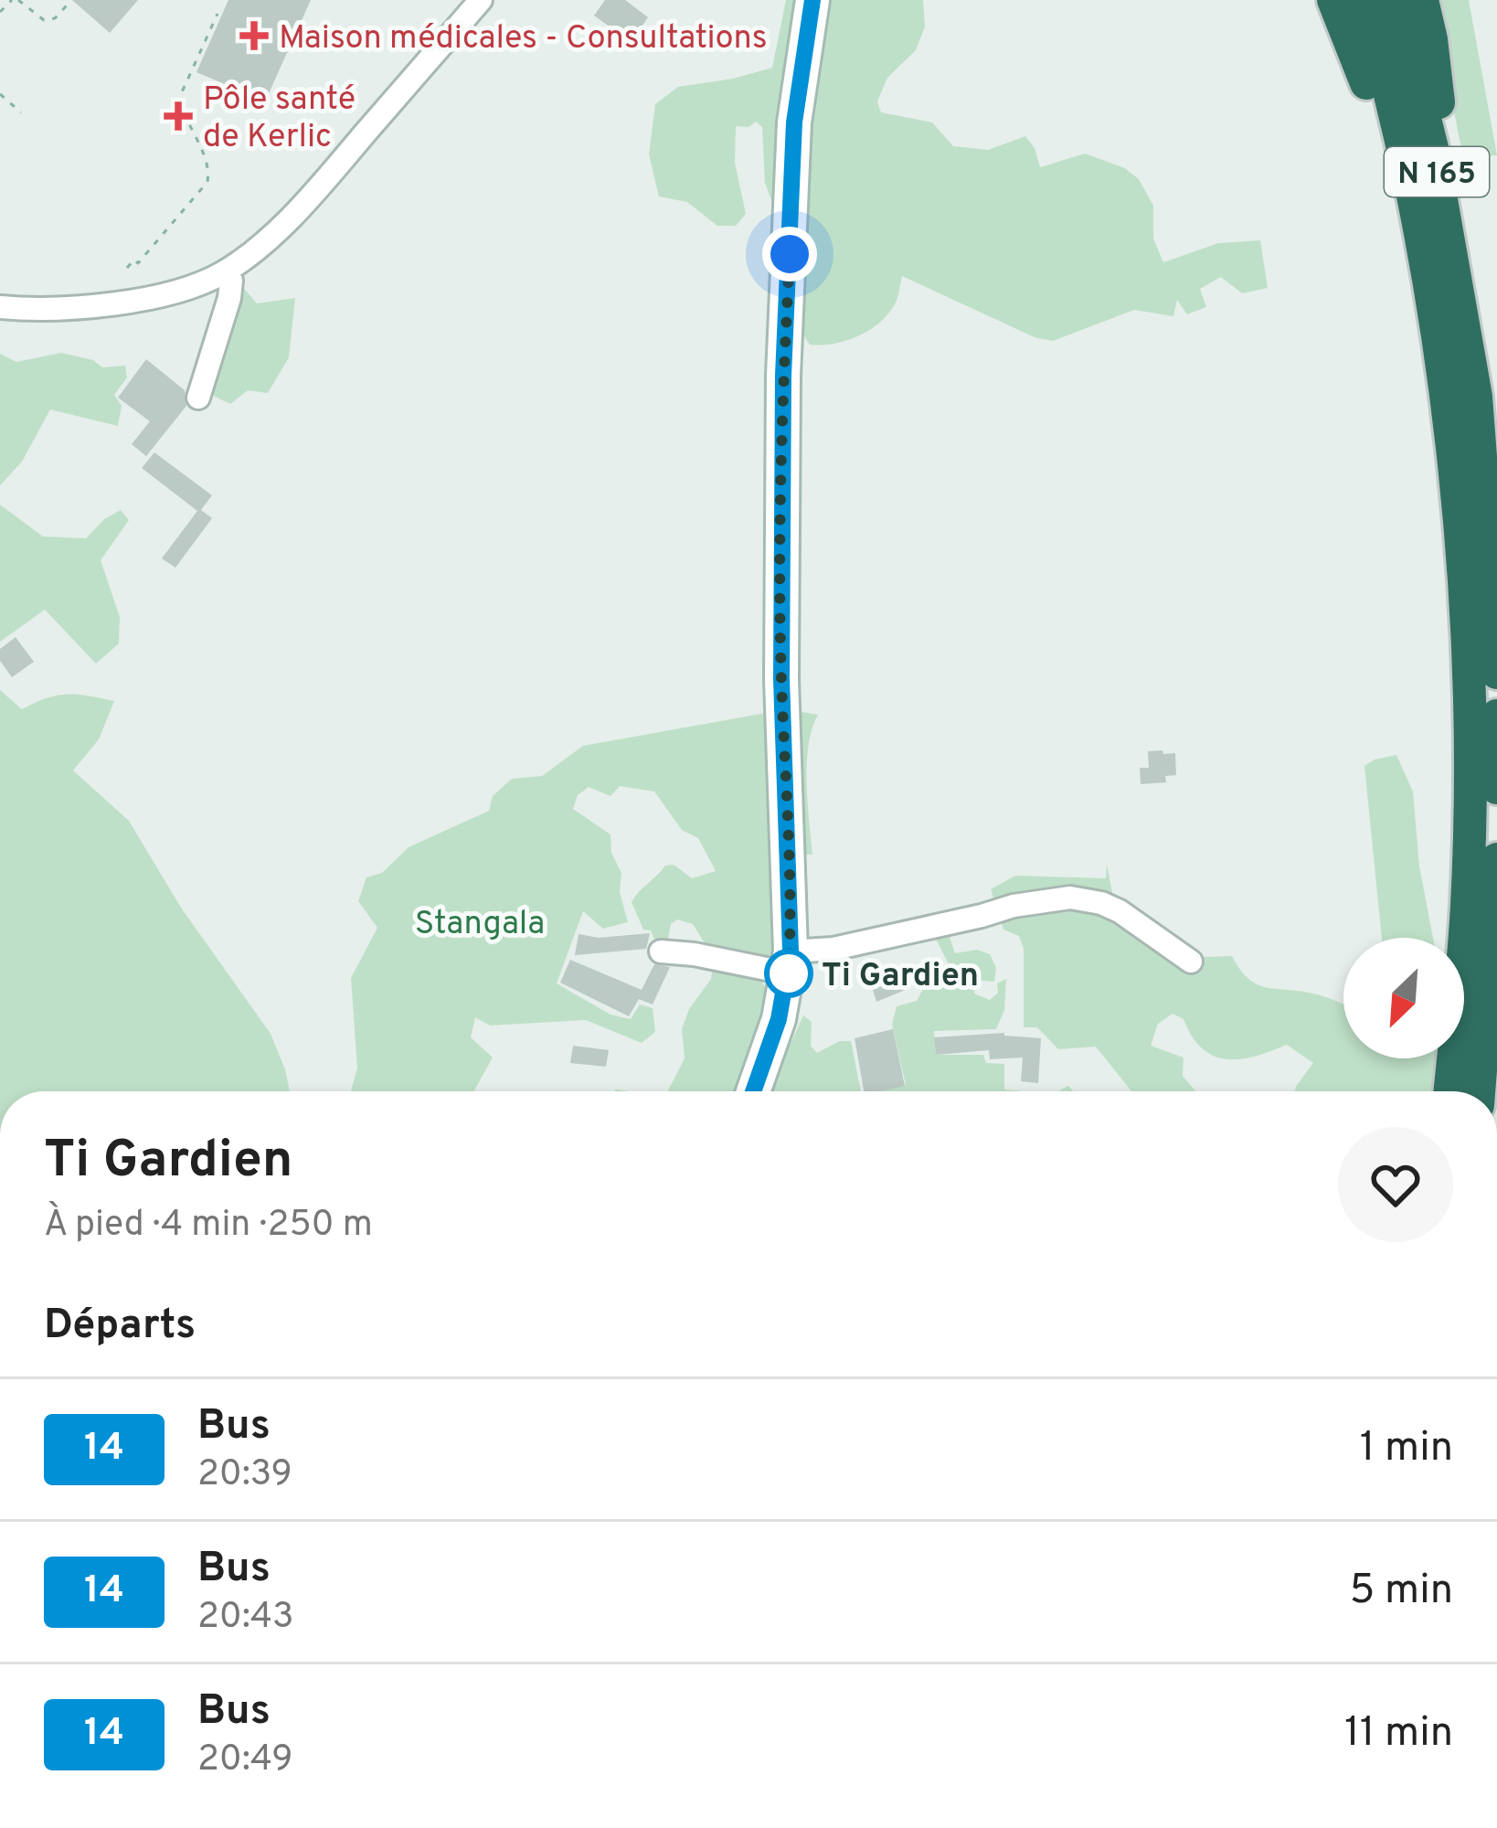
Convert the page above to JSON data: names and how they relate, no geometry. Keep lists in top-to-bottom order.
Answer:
{
  "streets": {
    "highway": ["N 165"]
  },
  "parks": ["Stangala"],
  "places": {
    "health": ["Maison médicales - Consultations", "Pôle santé de Kerlic"],
    "other": ["Ti Gardien"]
  },
  "lines": ["bus line 14"],
  "north": "bottom left",
  "page": {
    "heading": [
      ["Ti Gardien", "À pied · 4 min · 250 m"],
      "Départs"
    ],
    "list": [
      {
        "mark": "14",
        "name": "Bus",
        "note": "20:39",
        "value": "1 min"
      },
      {
        "mark": "14",
        "name": "Bus",
        "note": "20:43",
        "value": "5 min"
      },
      {
        "mark": "14",
        "name": "Bus",
        "note": "20:49",
        "value": "11 min"
      }
    ]
  }
}
